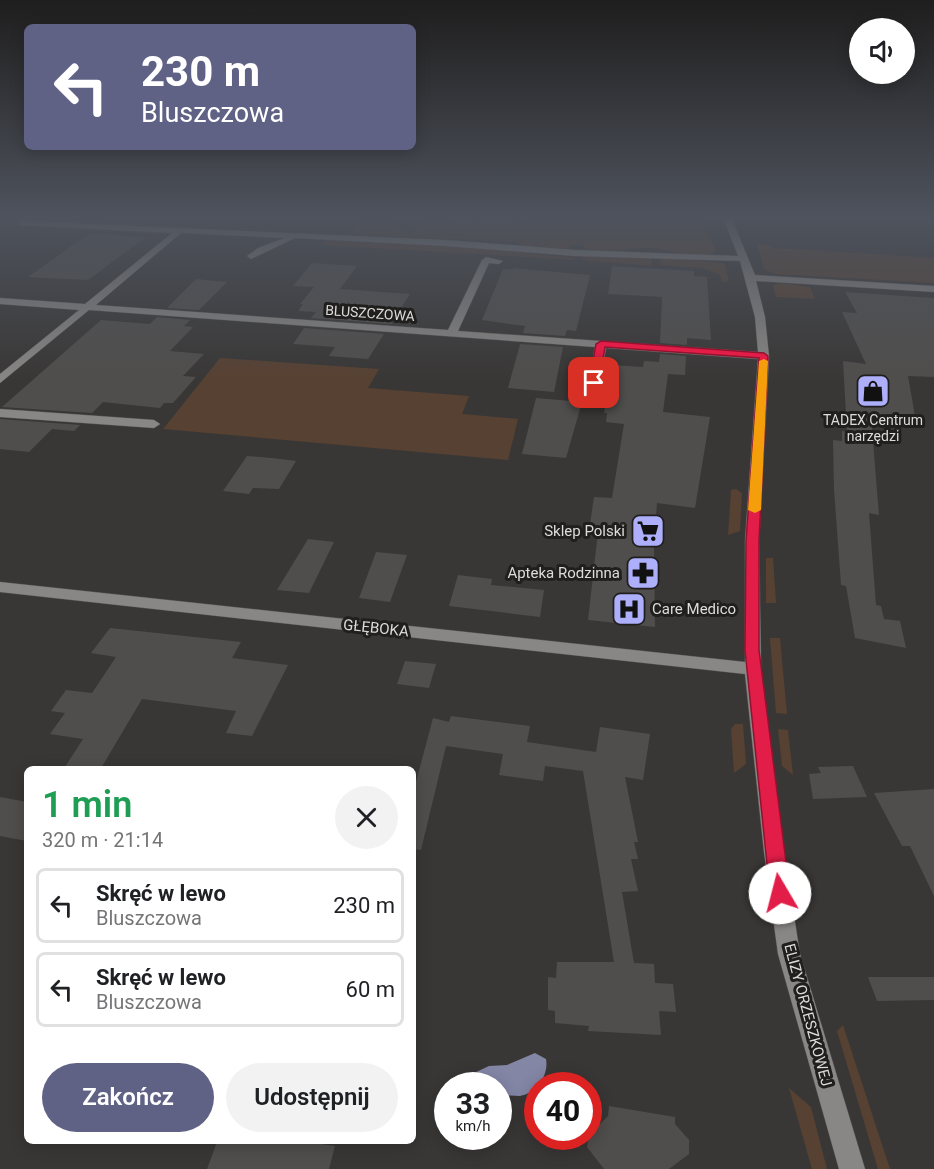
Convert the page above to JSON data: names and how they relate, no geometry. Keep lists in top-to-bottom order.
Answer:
{
  "streets": {
    "street": ["BLUSZCZOWA", "GŁĘBOKA", "ELIZY ORZESZKOWEJ"]
  },
  "crossings": [
    ["BLUSZCZOWA", "ELIZY ORZESZKOWEJ"],
    ["GŁĘBOKA", "ELIZY ORZESZKOWEJ"]
  ],
  "places": {
    "shop": ["TADEX Centrum narzędzi"],
    "supermarket": ["Sklep Polski"],
    "pharmacy": ["Apteka Rodzinna"],
    "hospital": ["Care Medico"]
  },
  "page": {
    "turn": ["230 m", "Bluszczowa"],
    "heading": ["1 min", "320 m · 21:14"],
    "list": [
      {
        "name": "Skręć w lewo",
        "note": "Bluszczowa",
        "value": "230 m"
      },
      {
        "name": "Skręć w lewo",
        "note": "Bluszczowa",
        "value": "60 m"
      }
    ],
    "buttons": ["Zakończ", "Udostępnij"],
    "speed": "33 km/h",
    "limit": "40"
  }
}
